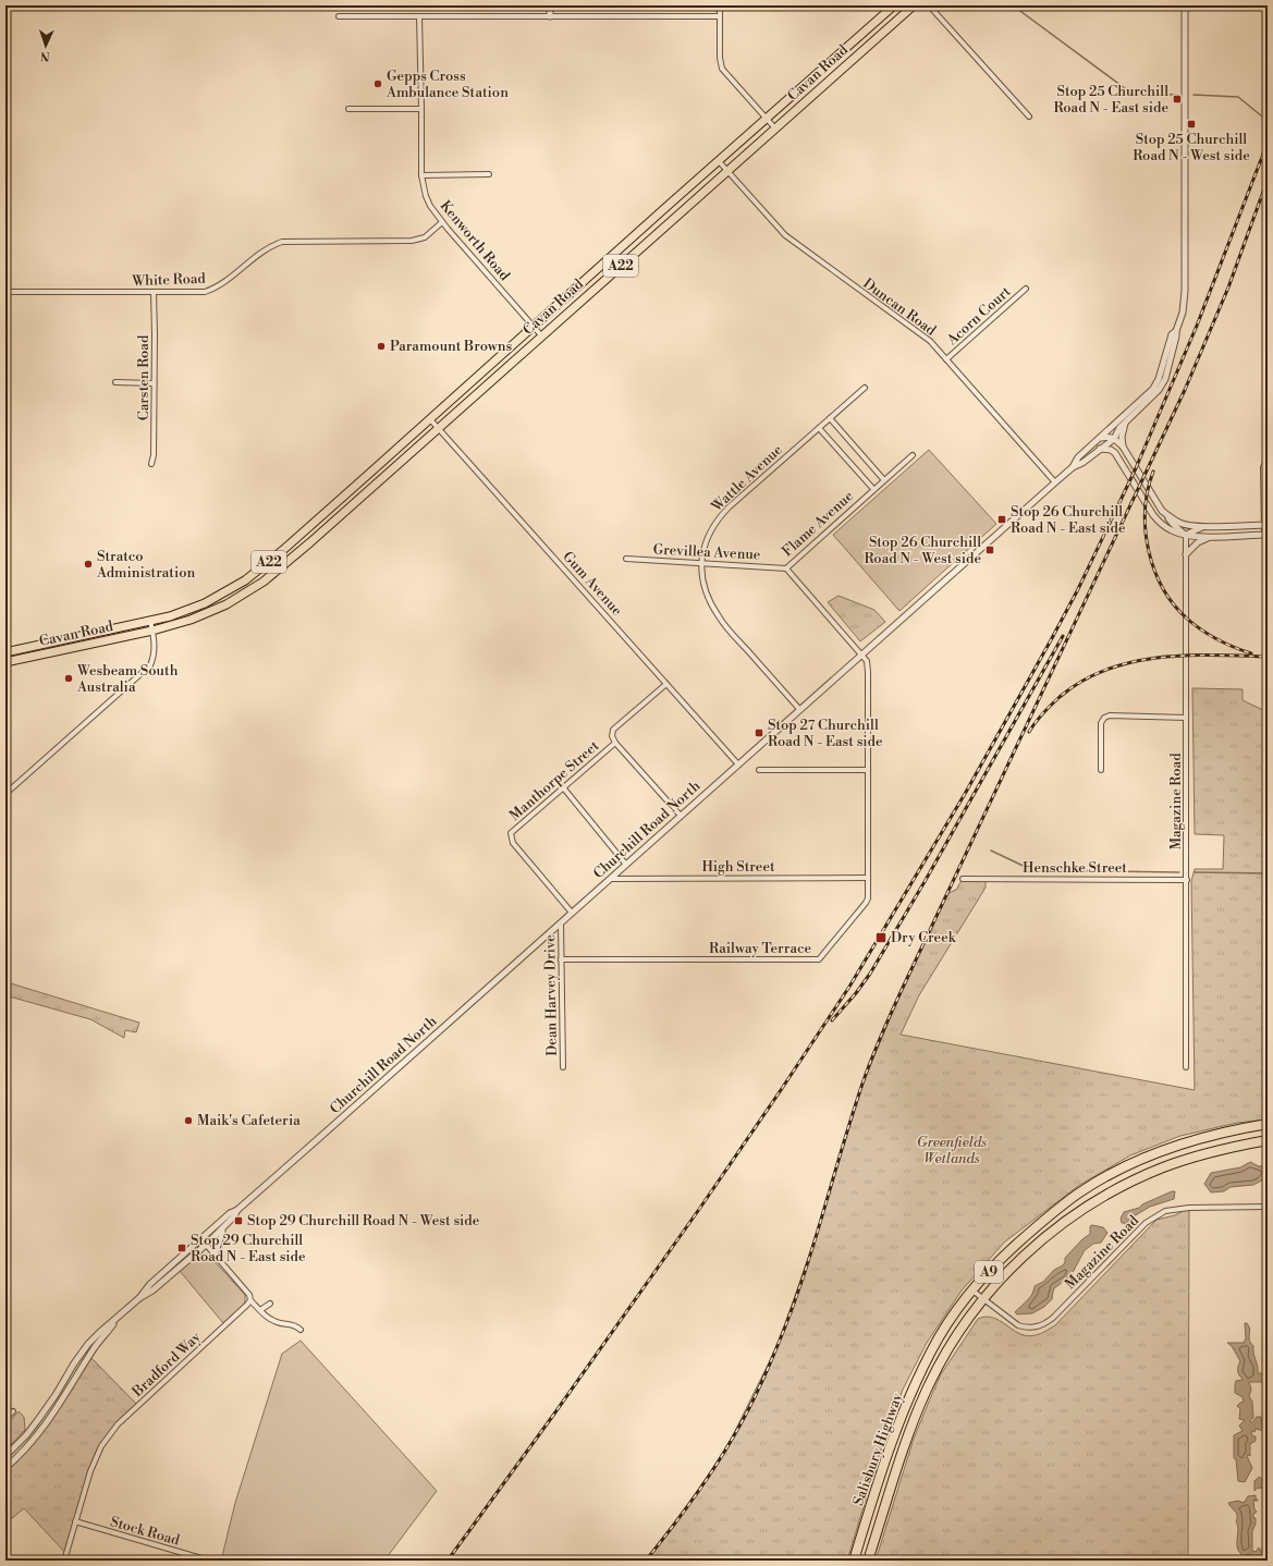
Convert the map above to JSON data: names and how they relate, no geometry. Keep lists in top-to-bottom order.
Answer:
{
  "streets": {
    "highway": ["A9", "Salisbury Highway"],
    "main road": ["Cavan Road", "A22"],
    "street": [
      "Kenworth Road",
      "White Road",
      "Duncan Road",
      "Acorn Court",
      "Carsten Road",
      "Wattle Avenue",
      "Flame Avenue",
      "Grevillea Avenue",
      "Gum Avenue",
      "Manthorpe Street",
      "Magazine Road",
      "Churchill Road North",
      "High Street",
      "Henschke Street",
      "Railway Terrace",
      "Dean Harvey Drive",
      "Bradford Way",
      "Stock Road"
    ]
  },
  "crossings": [
    ["Cavan Road", "Kenworth Road"],
    ["Cavan Road", "Duncan Road"],
    ["Cavan Road", "Gum Avenue"],
    ["Kenworth Road", "White Road"],
    ["White Road", "Carsten Road"],
    ["Duncan Road", "Acorn Court"],
    ["Duncan Road", "Churchill Road North"],
    ["Wattle Avenue", "Grevillea Avenue"],
    ["Wattle Avenue", "Churchill Road North"],
    ["Flame Avenue", "Grevillea Avenue"],
    ["Flame Avenue", "Churchill Road North"],
    ["Flame Avenue", "Railway Terrace"],
    ["Gum Avenue", "Churchill Road North"],
    ["Manthorpe Street", "Churchill Road North"],
    ["Magazine Road", "Henschke Street"],
    ["Magazine Road", "Salisbury Highway"],
    ["Churchill Road North", "High Street"],
    ["Churchill Road North", "Railway Terrace"],
    ["Churchill Road North", "Dean Harvey Drive"],
    ["High Street", "Railway Terrace"],
    ["Railway Terrace", "Dean Harvey Drive"],
    ["Bradford Way", "Stock Road"]
  ],
  "parks": ["Greenfields Wetlands"],
  "places": {
    "other": [
      "Gepps Cross Ambulance Station",
      "Paramount Browns",
      "Stratco Administration",
      "Wesbeam South Australia",
      "Maik's Cafeteria"
    ],
    "transit": [
      "Stop 25 Churchill Road N - East side",
      "Stop 25 Churchill Road N - West side",
      "Stop 26 Churchill Road N - East side",
      "Stop 26 Churchill Road N - West side",
      "Stop 27 Churchill Road N - East side",
      "Dry Creek",
      "Stop 29 Churchill Road N - West side",
      "Stop 29 Churchill Road N - East side"
    ]
  },
  "north": "bottom"
}
